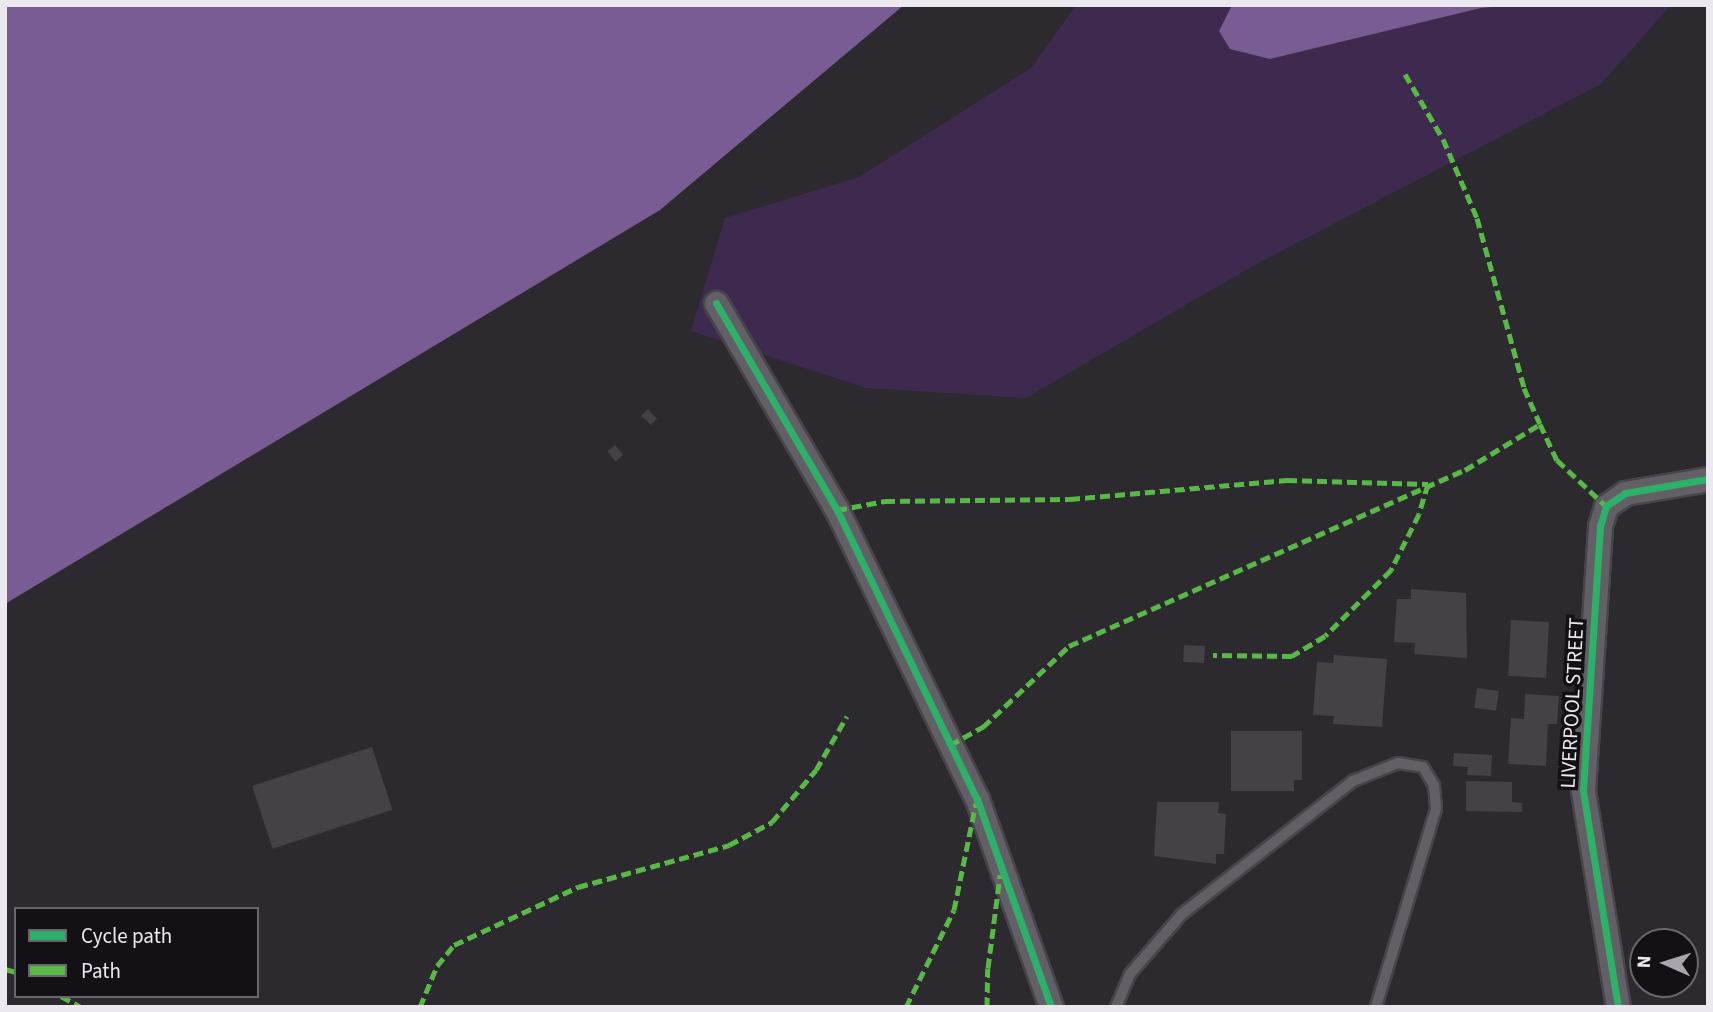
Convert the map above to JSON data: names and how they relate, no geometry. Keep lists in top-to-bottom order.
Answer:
{
  "streets": {
    "street": ["LIVERPOOL STREET"]
  },
  "legend": ["Cycle path", "Path"],
  "north": "left"
}
